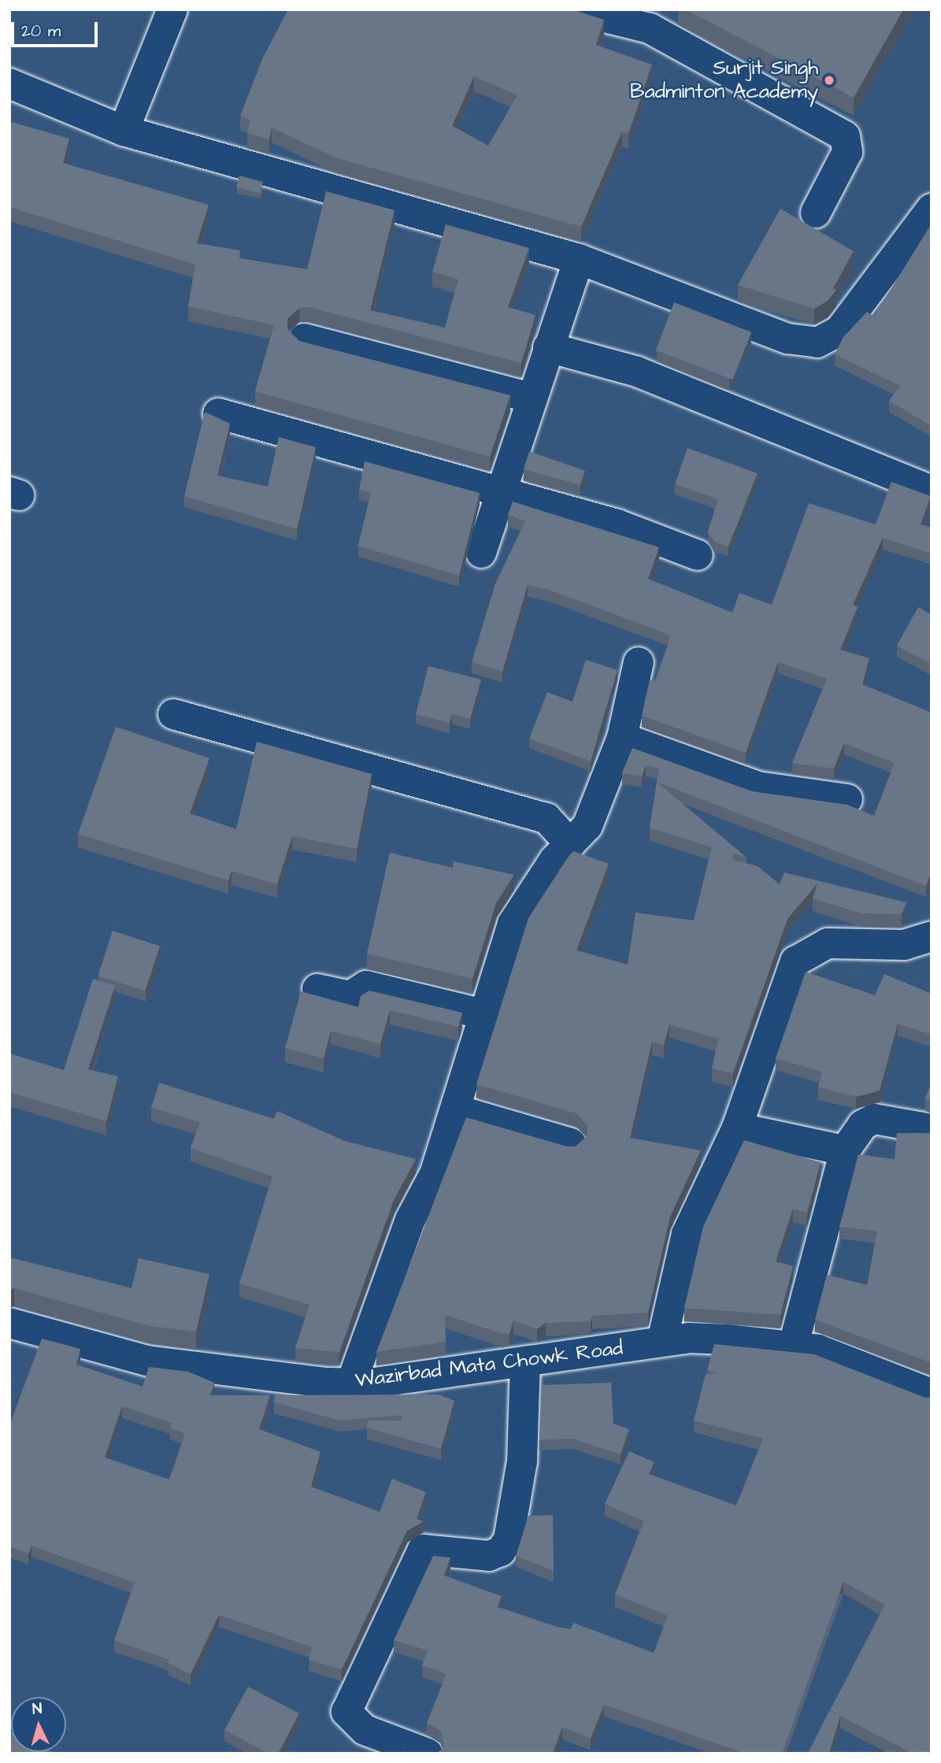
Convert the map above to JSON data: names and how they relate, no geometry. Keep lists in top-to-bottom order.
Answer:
{
  "streets": {
    "street": ["Wazirbad Mata Chowk Road"]
  },
  "places": ["Surjit Singh Badminton Academy"],
  "scale_bar": "20 m",
  "north": "top"
}
